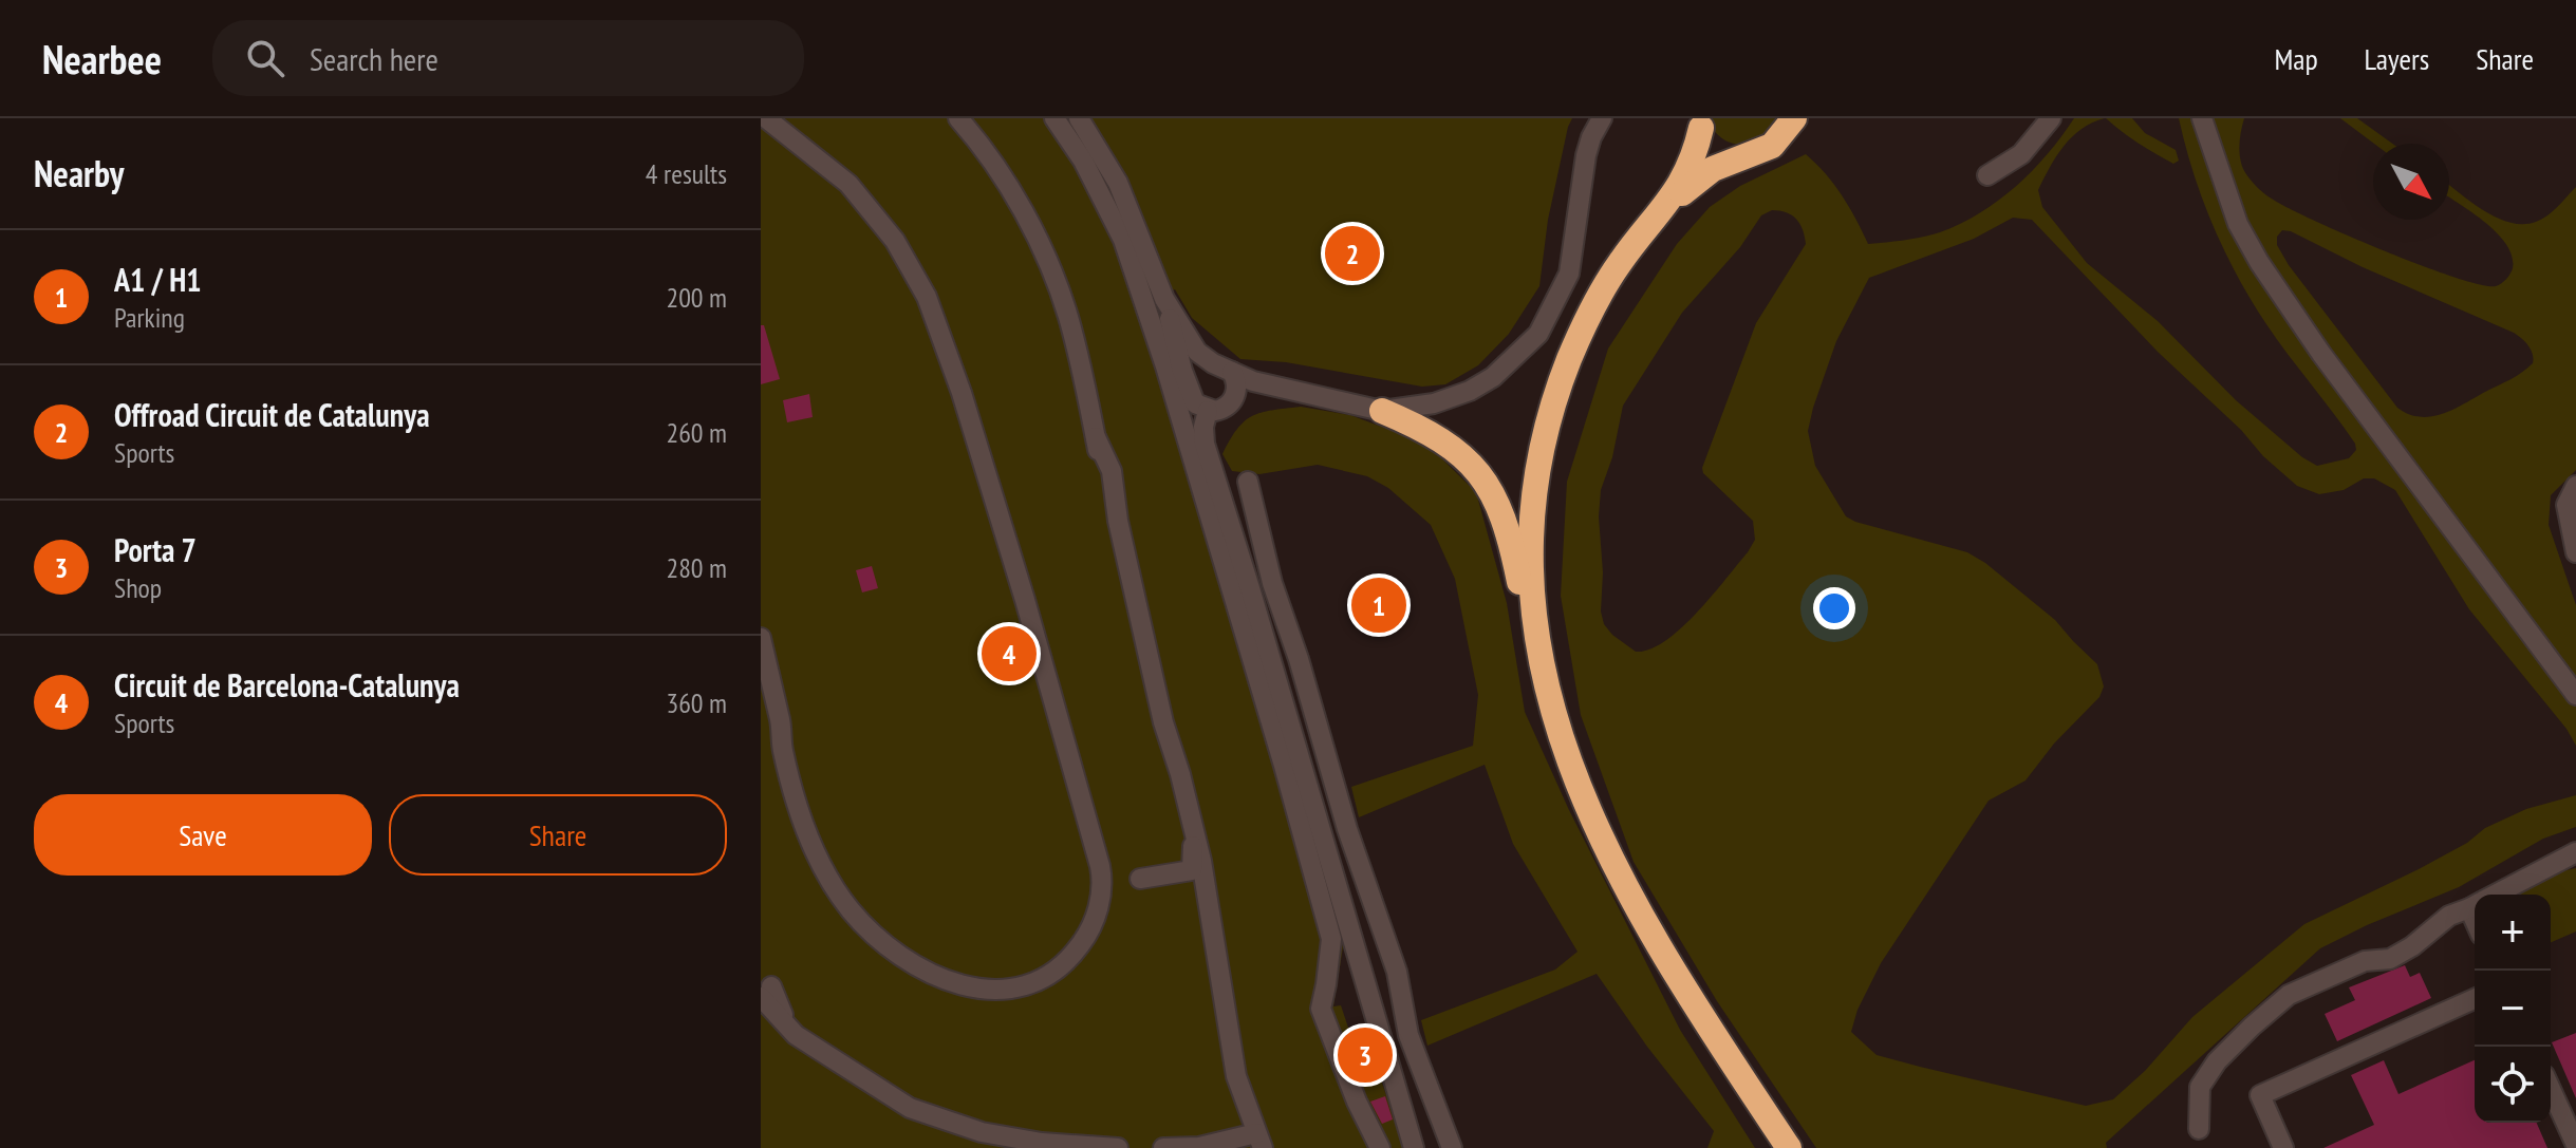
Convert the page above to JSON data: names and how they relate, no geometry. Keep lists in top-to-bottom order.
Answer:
{
  "north": "bottom right",
  "page": {
    "header": "Nearbee",
    "search": "Search here",
    "nav": ["Map", "Layers", "Share"],
    "heading": ["Nearby", "4 results"],
    "pins": [
      "2",
      "1",
      "4",
      "3"
    ],
    "list": [
      {
        "mark": "1",
        "name": "A1 / H1",
        "note": "Parking",
        "value": "200 m"
      },
      {
        "mark": "2",
        "name": "Offroad Circuit de Catalunya",
        "note": "Sports",
        "value": "260 m"
      },
      {
        "mark": "3",
        "name": "Porta 7",
        "note": "Shop",
        "value": "280 m"
      },
      {
        "mark": "4",
        "name": "Circuit de Barcelona-Catalunya",
        "note": "Sports",
        "value": "360 m"
      }
    ],
    "buttons": ["Save", "Share"],
    "map_buttons": ["+", "−"]
  }
}
